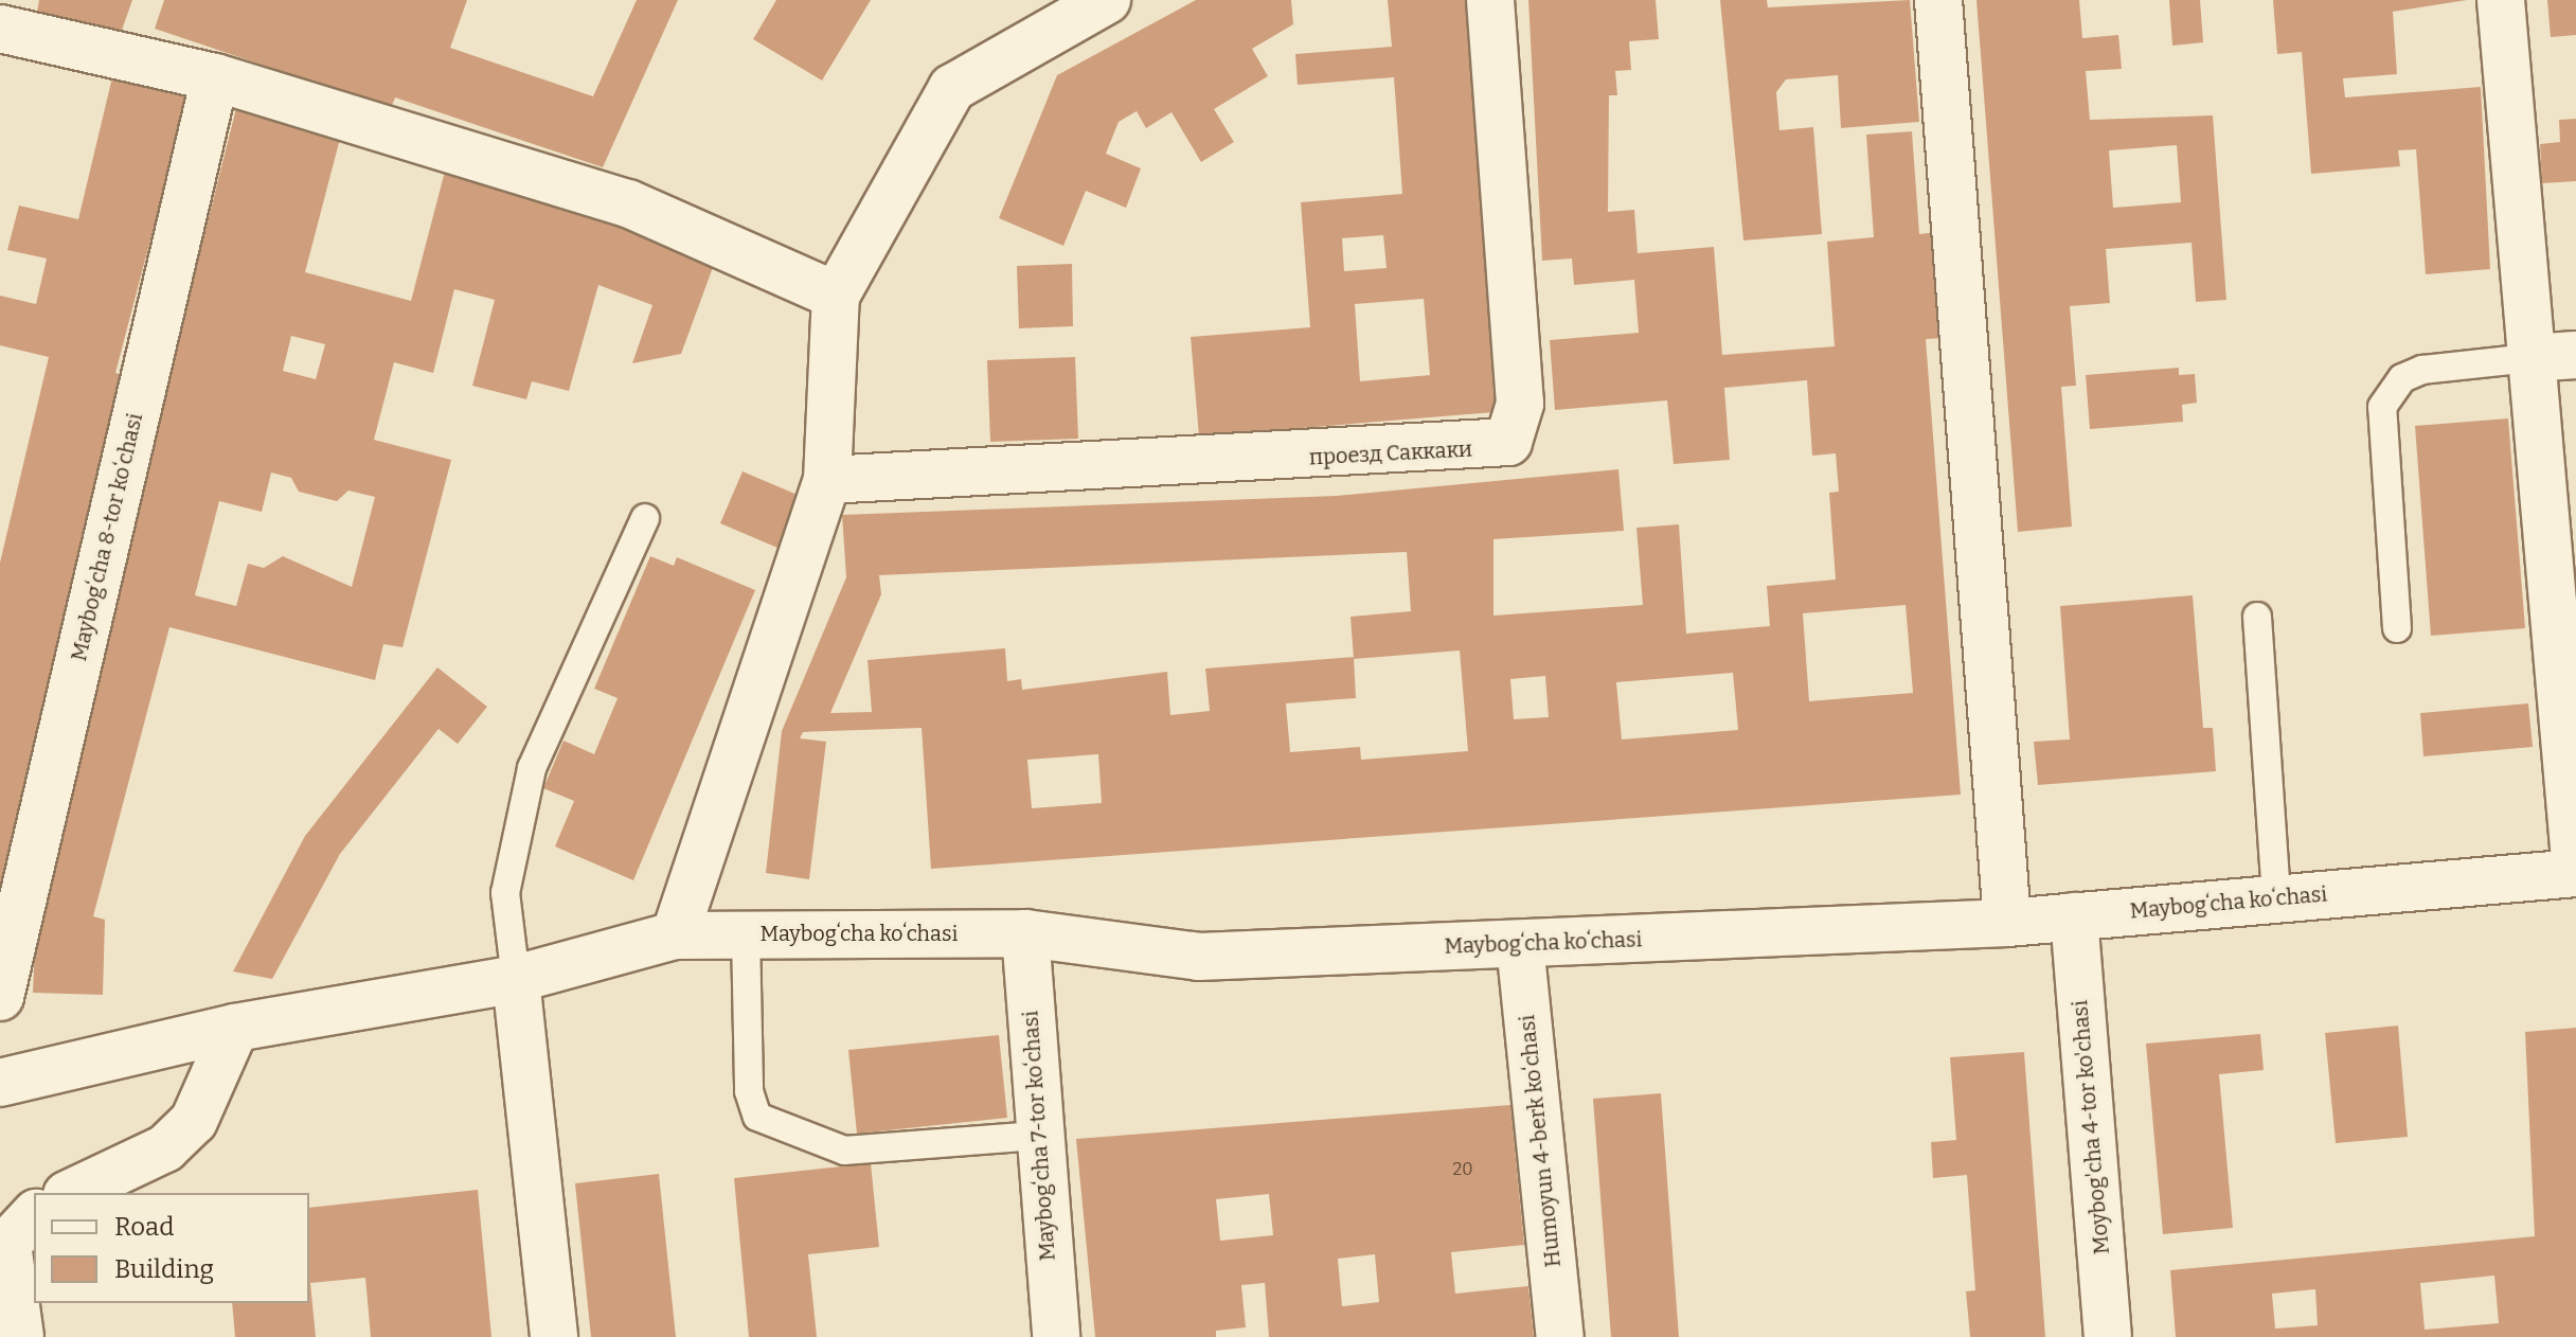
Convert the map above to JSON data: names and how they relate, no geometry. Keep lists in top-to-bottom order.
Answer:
{
  "streets": {
    "street": [
      "проезд Саккаки",
      "Maybogʻcha 8-tor koʻchasi",
      "Maybogʻcha koʻchasi",
      "Moybog'cha 4-tor ko'chasi",
      "Maybogʻcha 7-tor koʻchasi",
      "Humoyun 4-berk koʻchasi"
    ]
  },
  "crossings": [
    ["Maybogʻcha koʻchasi", "Moybog'cha 4-tor ko'chasi"],
    ["Maybogʻcha koʻchasi", "Maybogʻcha 7-tor koʻchasi"],
    ["Maybogʻcha koʻchasi", "Humoyun 4-berk koʻchasi"]
  ],
  "house_numbers": ["20"],
  "legend": ["Road", "Building"]
}
